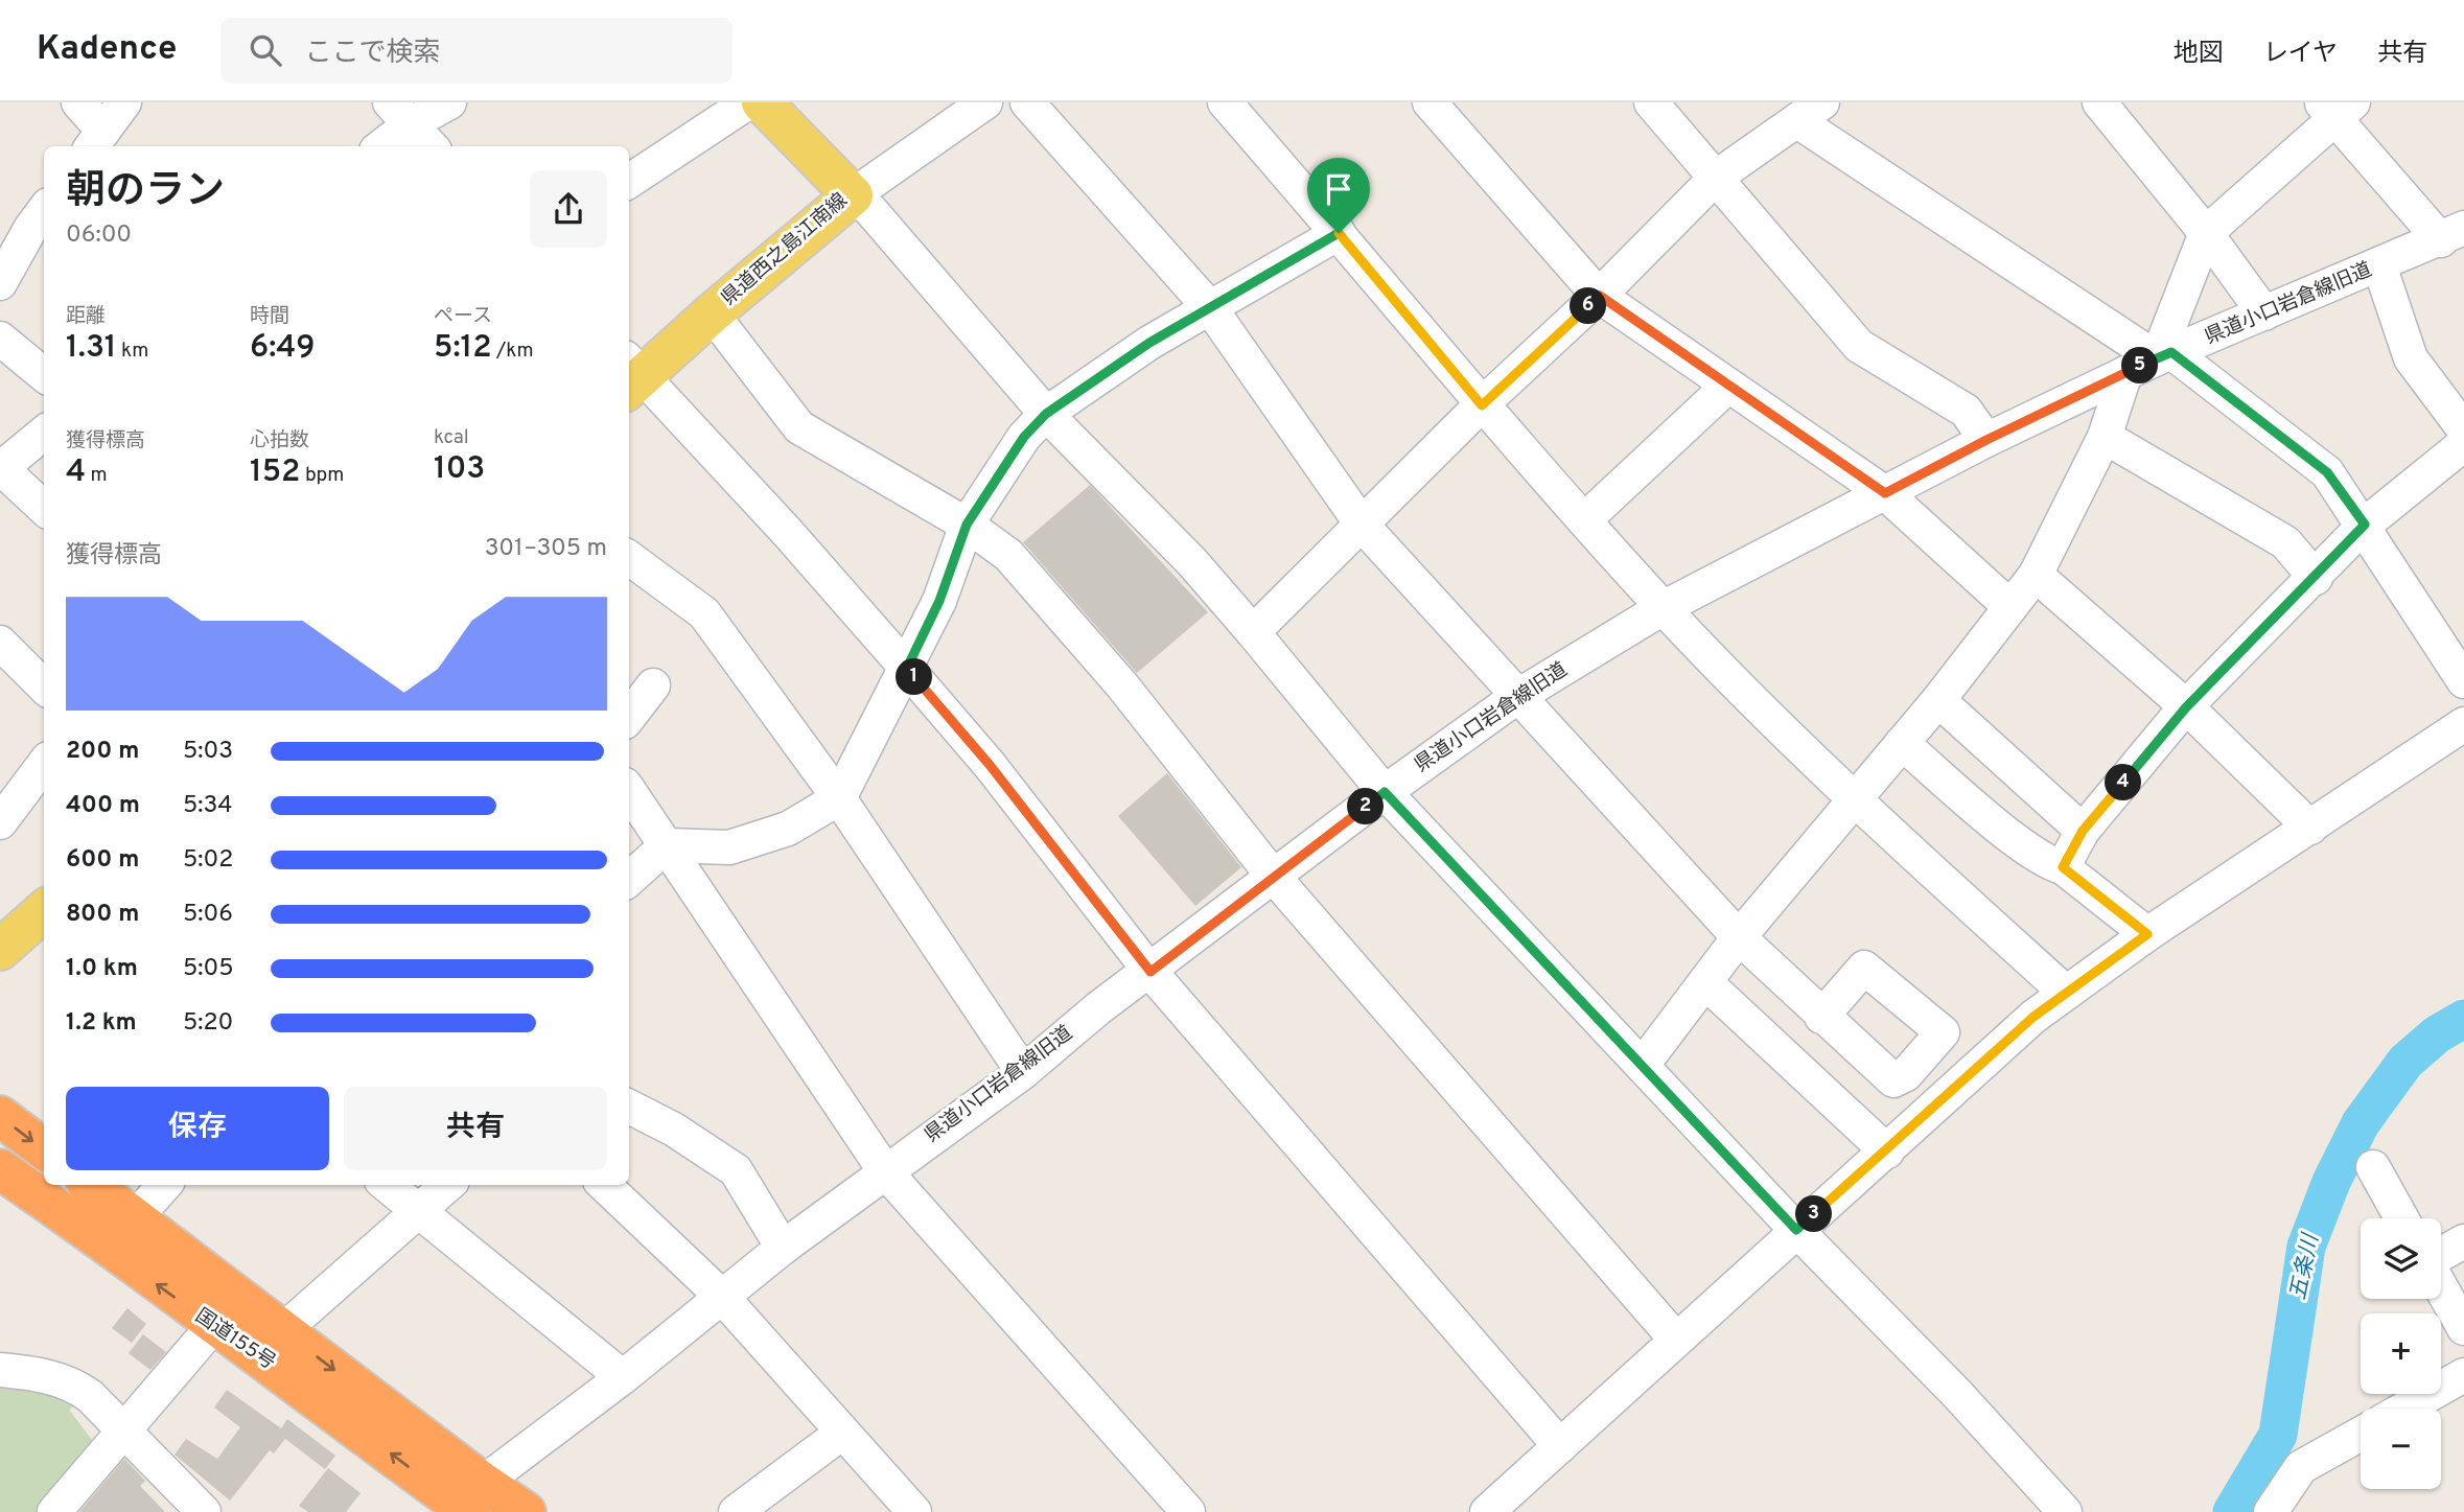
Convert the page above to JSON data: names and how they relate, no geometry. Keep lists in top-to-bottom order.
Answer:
{
  "streets": {
    "highway": ["国道155号"],
    "main road": ["県道西之島江南線"],
    "street": ["県道小口岩倉線旧道"]
  },
  "crossings": [
    ["県道小口岩倉線旧道", "国道155号"]
  ],
  "water": ["五条川"],
  "page": {
    "header": "Kadence",
    "search": "ここで検索",
    "nav": ["地図", "レイヤ", "共有"],
    "heading": ["朝のラン", "06:00"],
    "stats": [
      ["距離", "1.31 km"],
      ["時間", "6:49"],
      ["ペース", "5:12 /km"],
      ["獲得標高", "4 m"],
      ["心拍数", "152 bpm"],
      ["kcal", "103"]
    ],
    "pins": [
      "6",
      "5",
      "1",
      "4",
      "2",
      "3"
    ],
    "chart": ["獲得標高", "301–305 m"],
    "list": [
      {
        "name": "200 m",
        "note": "5:03"
      },
      {
        "name": "400 m",
        "note": "5:34"
      },
      {
        "name": "600 m",
        "note": "5:02"
      },
      {
        "name": "800 m",
        "note": "5:06"
      },
      {
        "name": "1.0 km",
        "note": "5:05"
      },
      {
        "name": "1.2 km",
        "note": "5:20"
      }
    ],
    "buttons": ["保存", "共有"],
    "map_buttons": ["+", "−"]
  }
}
